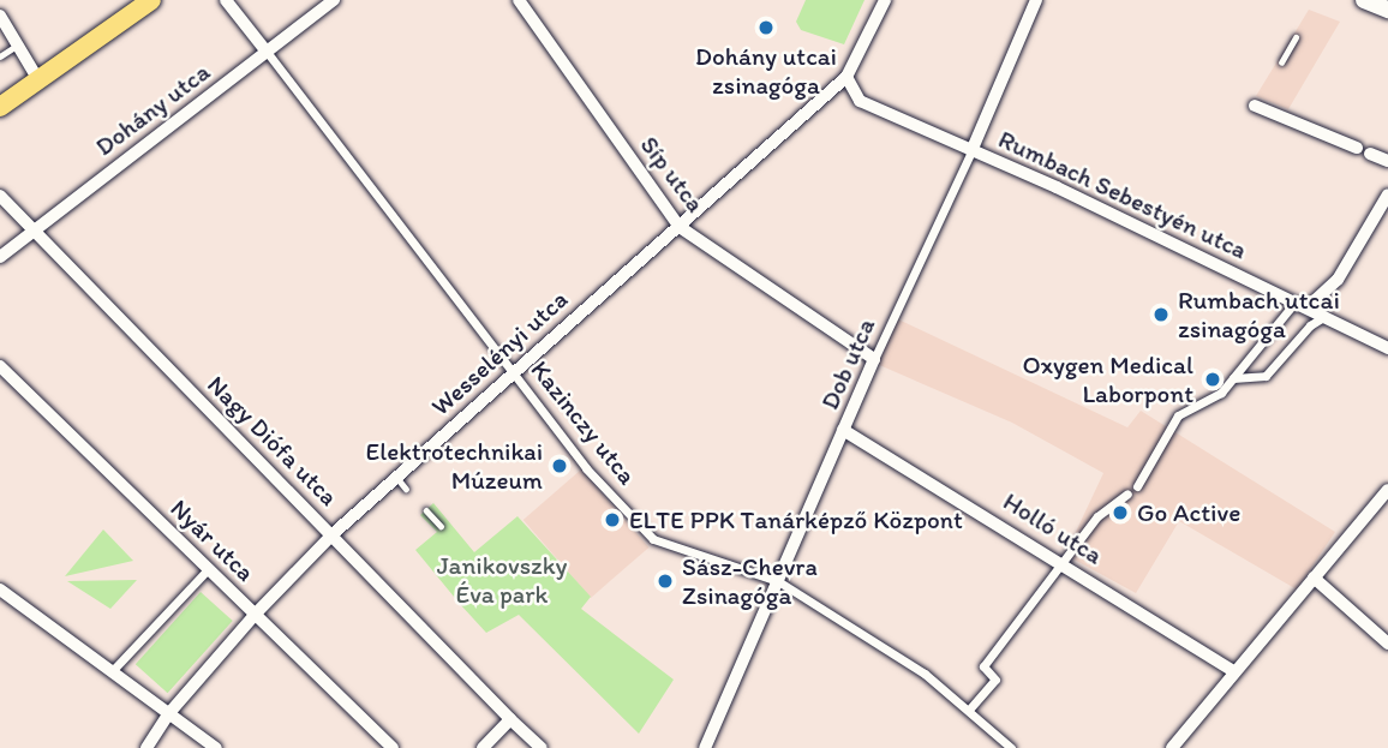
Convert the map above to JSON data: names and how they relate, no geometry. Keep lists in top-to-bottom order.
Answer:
{
  "streets": {
    "street": [
      "Dohány utca",
      "Síp utca",
      "Rumbach Sebestyén utca",
      "Wesselényi utca",
      "Dob utca",
      "Kazinczy utca",
      "Nagy Diófa utca",
      "Holló utca",
      "Nyár utca"
    ]
  },
  "crossings": [
    ["Dohány utca", "Kazinczy utca"],
    ["Dohány utca", "Nagy Diófa utca"],
    ["Síp utca", "Wesselényi utca"],
    ["Síp utca", "Dob utca"],
    ["Rumbach Sebestyén utca", "Wesselényi utca"],
    ["Rumbach Sebestyén utca", "Dob utca"],
    ["Wesselényi utca", "Kazinczy utca"],
    ["Wesselényi utca", "Nagy Diófa utca"],
    ["Wesselényi utca", "Nyár utca"],
    ["Dob utca", "Kazinczy utca"],
    ["Dob utca", "Holló utca"]
  ],
  "parks": ["Janikovszky Éva park"],
  "places": [
    "Dohány utcai zsinagóga",
    "Rumbach utcai zsinagóga",
    "Oxygen Medical Laborpont",
    "Elektrotechnikai Múzeum",
    "Go Active",
    "ELTE PPK Tanárképző Központ",
    "Sász-Chevra Zsinagóga"
  ]
}
